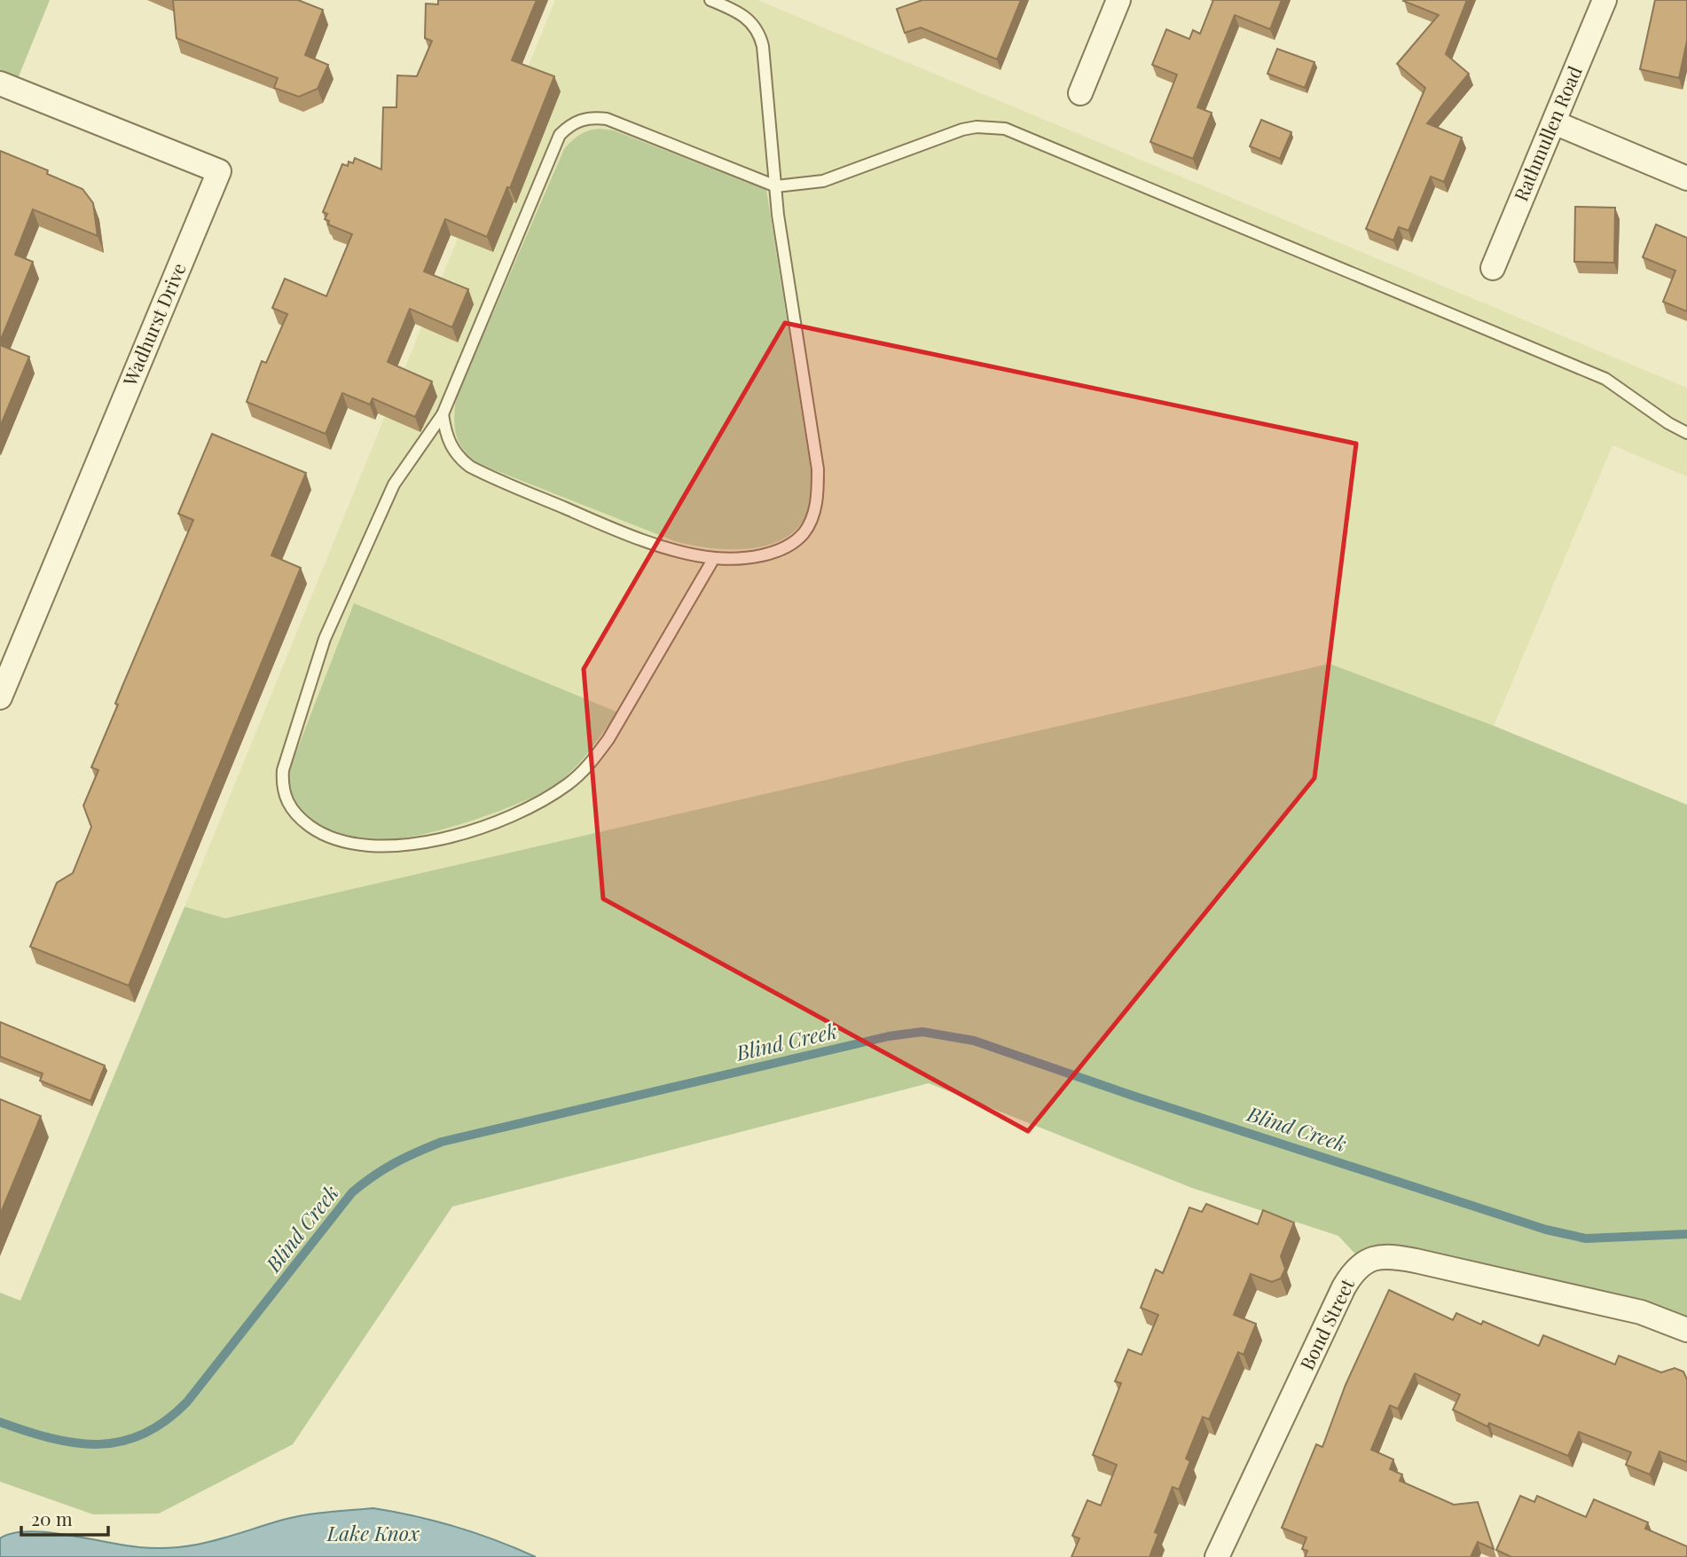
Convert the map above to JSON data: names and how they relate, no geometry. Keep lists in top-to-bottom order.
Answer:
{
  "streets": {
    "street": ["Rathmullen Road", "Wadhurst Drive", "Bond Street"]
  },
  "water": ["Blind Creek", "Lake Knox"],
  "scale_bar": "20 m"
}
